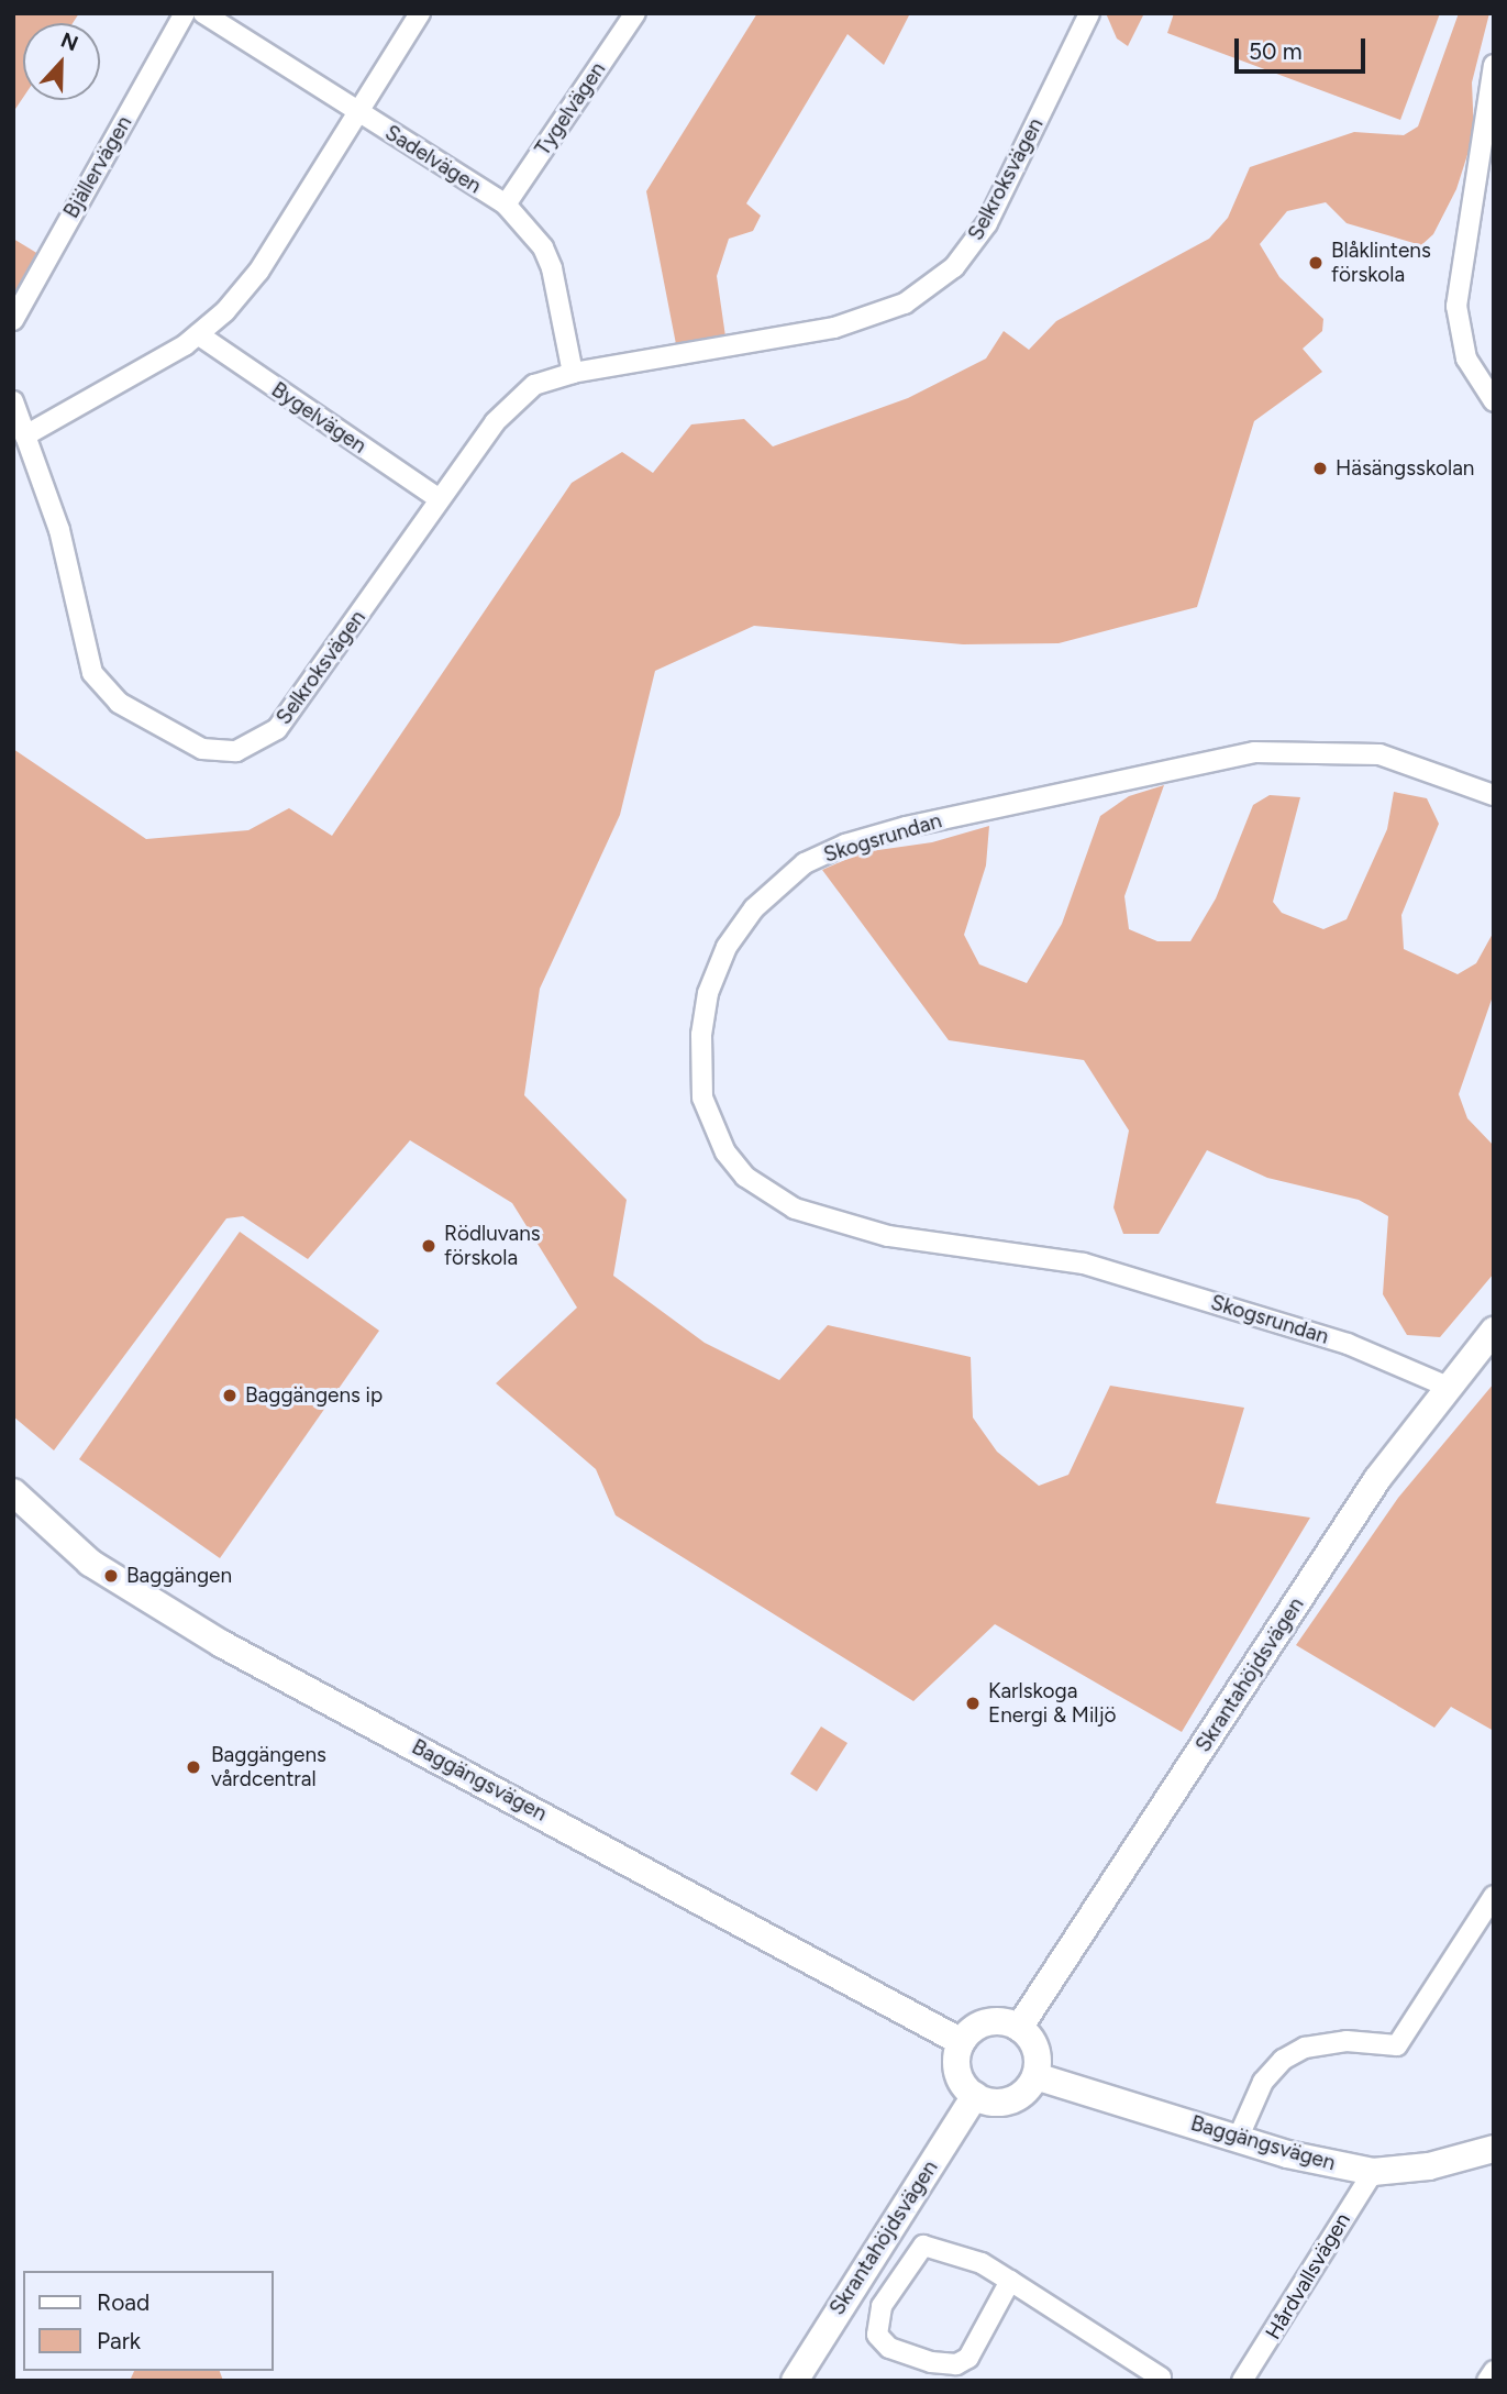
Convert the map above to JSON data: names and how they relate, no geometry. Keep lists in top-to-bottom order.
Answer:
{
  "streets": {
    "street": [
      "Tygelvägen",
      "Sadelvägen",
      "Bjällervägen",
      "Selkroksvägen",
      "Bygelvägen",
      "Skogsrundan",
      "Skrantahöjdsvägen",
      "Baggängsvägen",
      "Hårdvallsvägen"
    ]
  },
  "crossings": [
    ["Tygelvägen", "Sadelvägen"],
    ["Sadelvägen", "Selkroksvägen"],
    ["Selkroksvägen", "Bygelvägen"],
    ["Skogsrundan", "Skrantahöjdsvägen"],
    ["Skrantahöjdsvägen", "Baggängsvägen"],
    ["Baggängsvägen", "Hårdvallsvägen"]
  ],
  "places": [
    "Blåklintens förskola",
    "Häsängsskolan",
    "Rödluvans förskola",
    "Baggängens ip",
    "Baggängen",
    "Karlskoga Energi & Miljö",
    "Baggängens vårdcentral"
  ],
  "legend": ["Road", "Park"],
  "scale_bar": "50 m",
  "north": "top"
}
